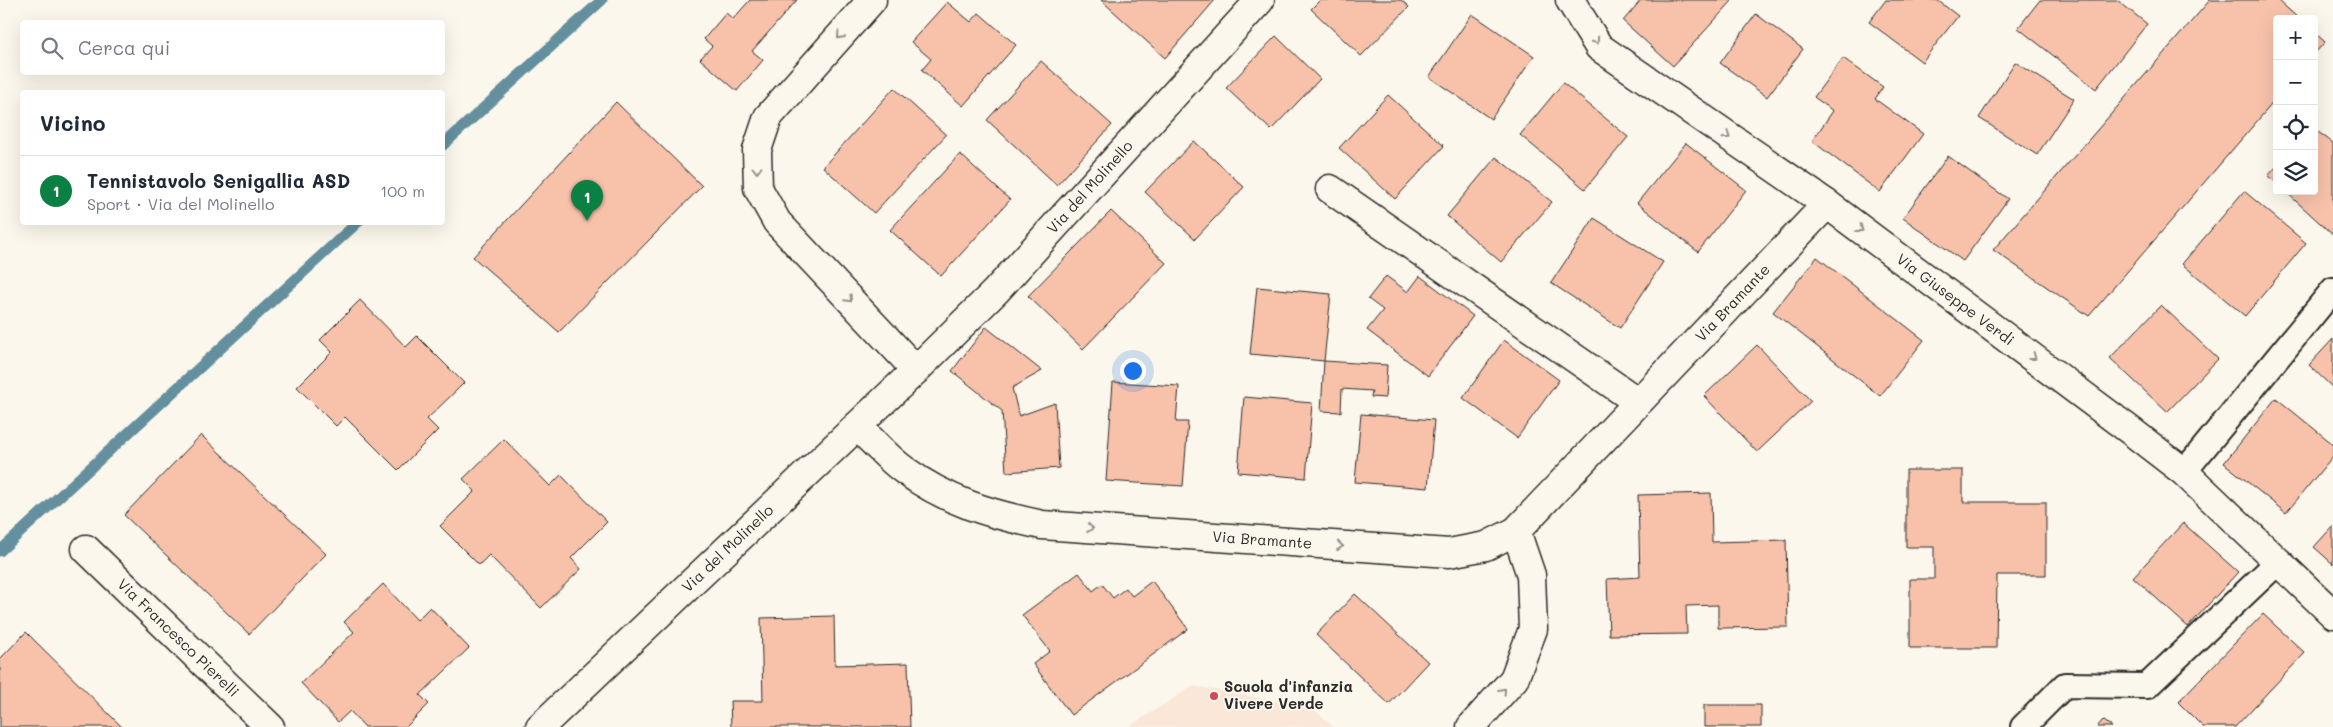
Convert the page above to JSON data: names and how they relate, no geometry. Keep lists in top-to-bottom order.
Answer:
{
  "streets": {
    "street": [
      "Via del Molinello",
      "Via Giuseppe Verdi",
      "Via Bramante",
      "Via Francesco Pierelli"
    ]
  },
  "crossings": [
    ["Via del Molinello", "Via Bramante"],
    ["Via Giuseppe Verdi", "Via Bramante"]
  ],
  "one_way": ["Via Giuseppe Verdi", "Via Bramante"],
  "places": ["Scuola d'infanzia Vivere Verde"],
  "page": {
    "map_buttons": ["+", "−"],
    "search": "Cerca qui",
    "heading": "Vicino",
    "list": [
      {
        "mark": "1",
        "name": "Tennistavolo Senigallia ASD",
        "note": "Sport · Via del Molinello",
        "value": "100 m"
      }
    ],
    "pins": "1"
  }
}
